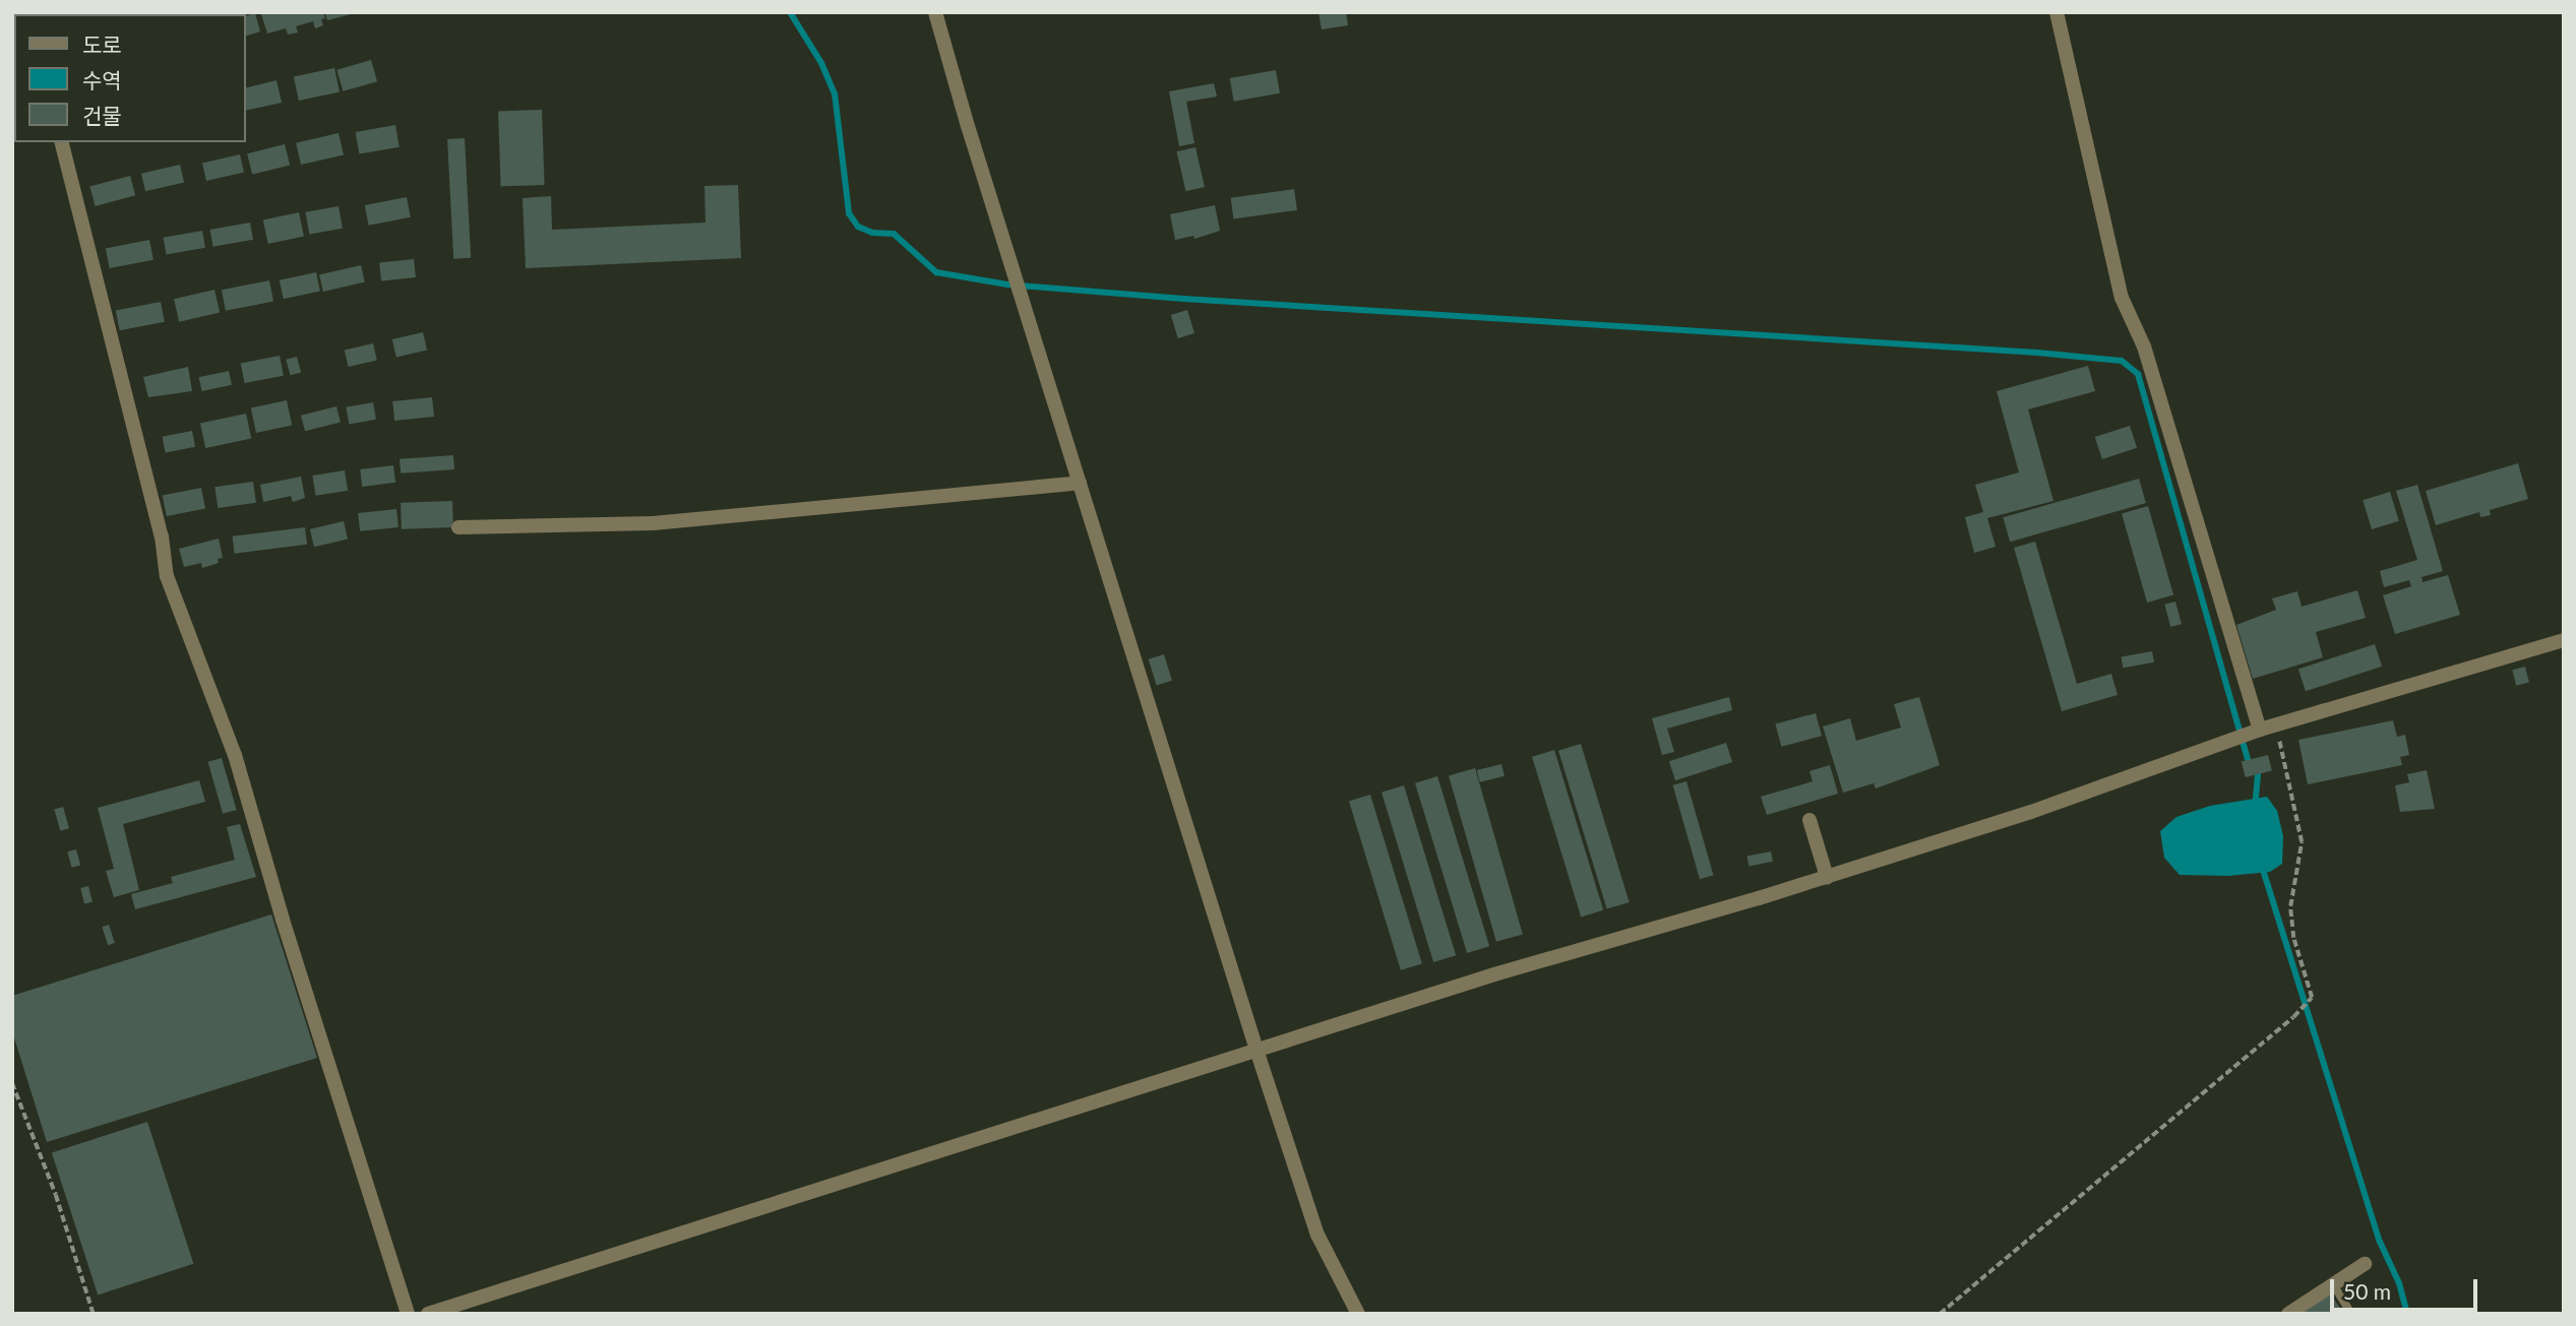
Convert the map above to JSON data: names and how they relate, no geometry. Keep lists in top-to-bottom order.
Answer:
{
  "legend": ["도로", "수역", "건물"],
  "scale_bar": "50 m"
}
